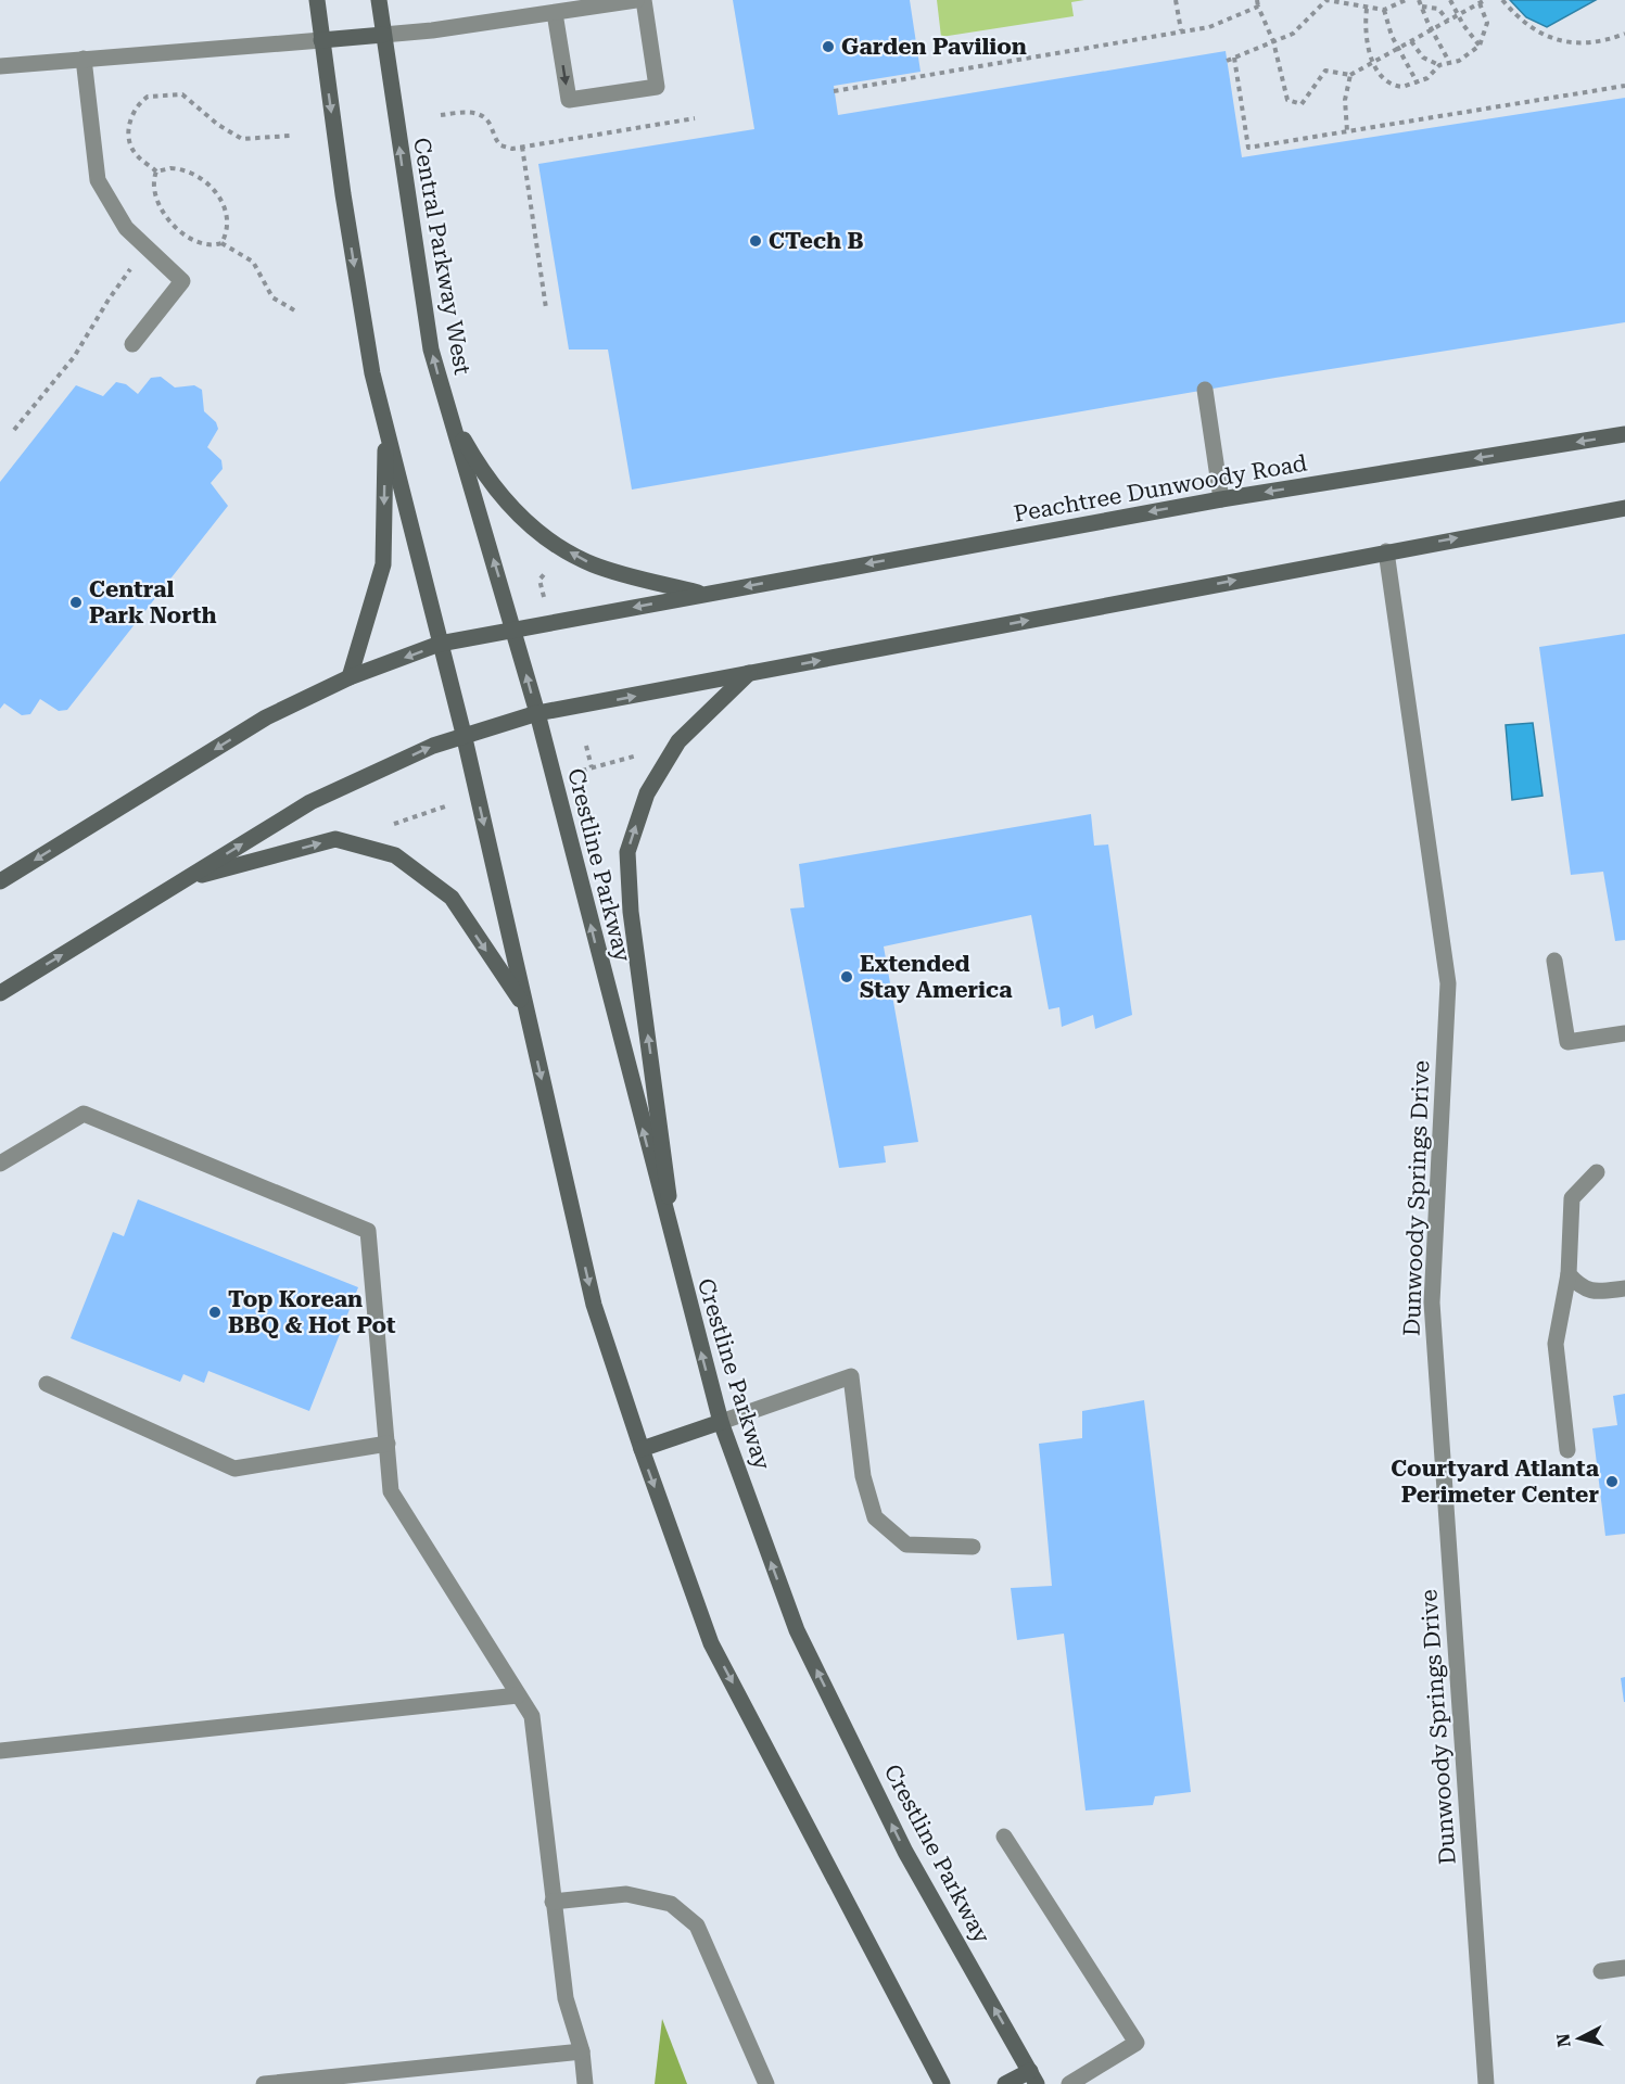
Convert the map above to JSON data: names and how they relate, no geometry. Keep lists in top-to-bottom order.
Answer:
{
  "streets": {
    "main road": ["Central Parkway West", "Peachtree Dunwoody Road", "Crestline Parkway"],
    "street": ["Dunwoody Springs Drive"]
  },
  "crossings": [
    ["Central Parkway West", "Peachtree Dunwoody Road"],
    ["Central Parkway West", "Crestline Parkway"],
    ["Peachtree Dunwoody Road", "Crestline Parkway"]
  ],
  "places": [
    "Garden Pavilion",
    "CTech B",
    "Central Park North",
    "Extended Stay America",
    "Top Korean BBQ & Hot Pot",
    "Courtyard Atlanta Perimeter Center"
  ],
  "north": "left"
}
